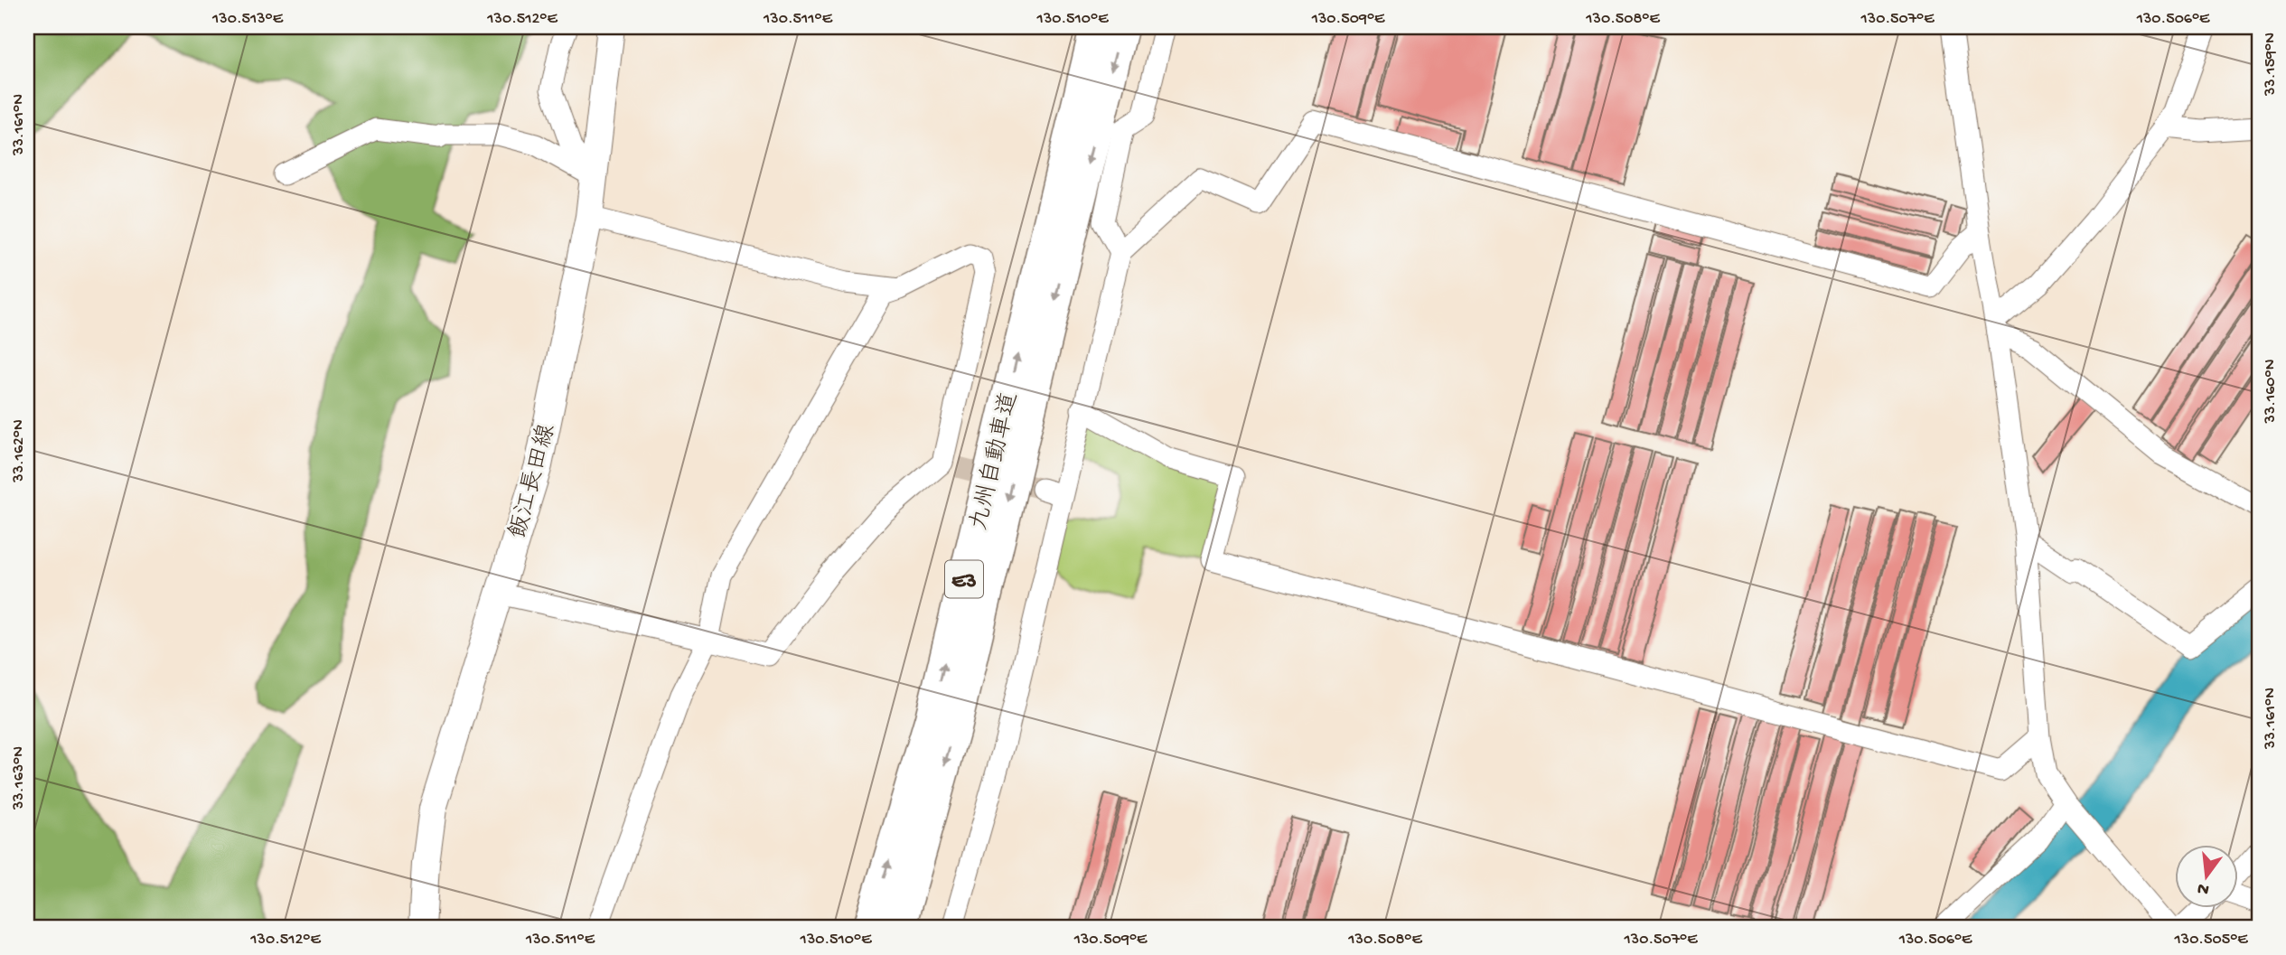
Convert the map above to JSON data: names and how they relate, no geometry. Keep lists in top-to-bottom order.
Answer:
{
  "streets": {
    "highway": ["九州自動車道", "E3"],
    "main road": ["飯江長田線"]
  },
  "north": "bottom",
  "coordinates": [
    "130.513°E",
    "130.512°E",
    "130.511°E",
    "130.510°E",
    "130.509°E",
    "130.508°E",
    "130.507°E",
    "130.506°E",
    "33.159°N",
    "33.161°N",
    "33.160°N",
    "33.162°N",
    "33.163°N",
    "130.505°E"
  ]
}
